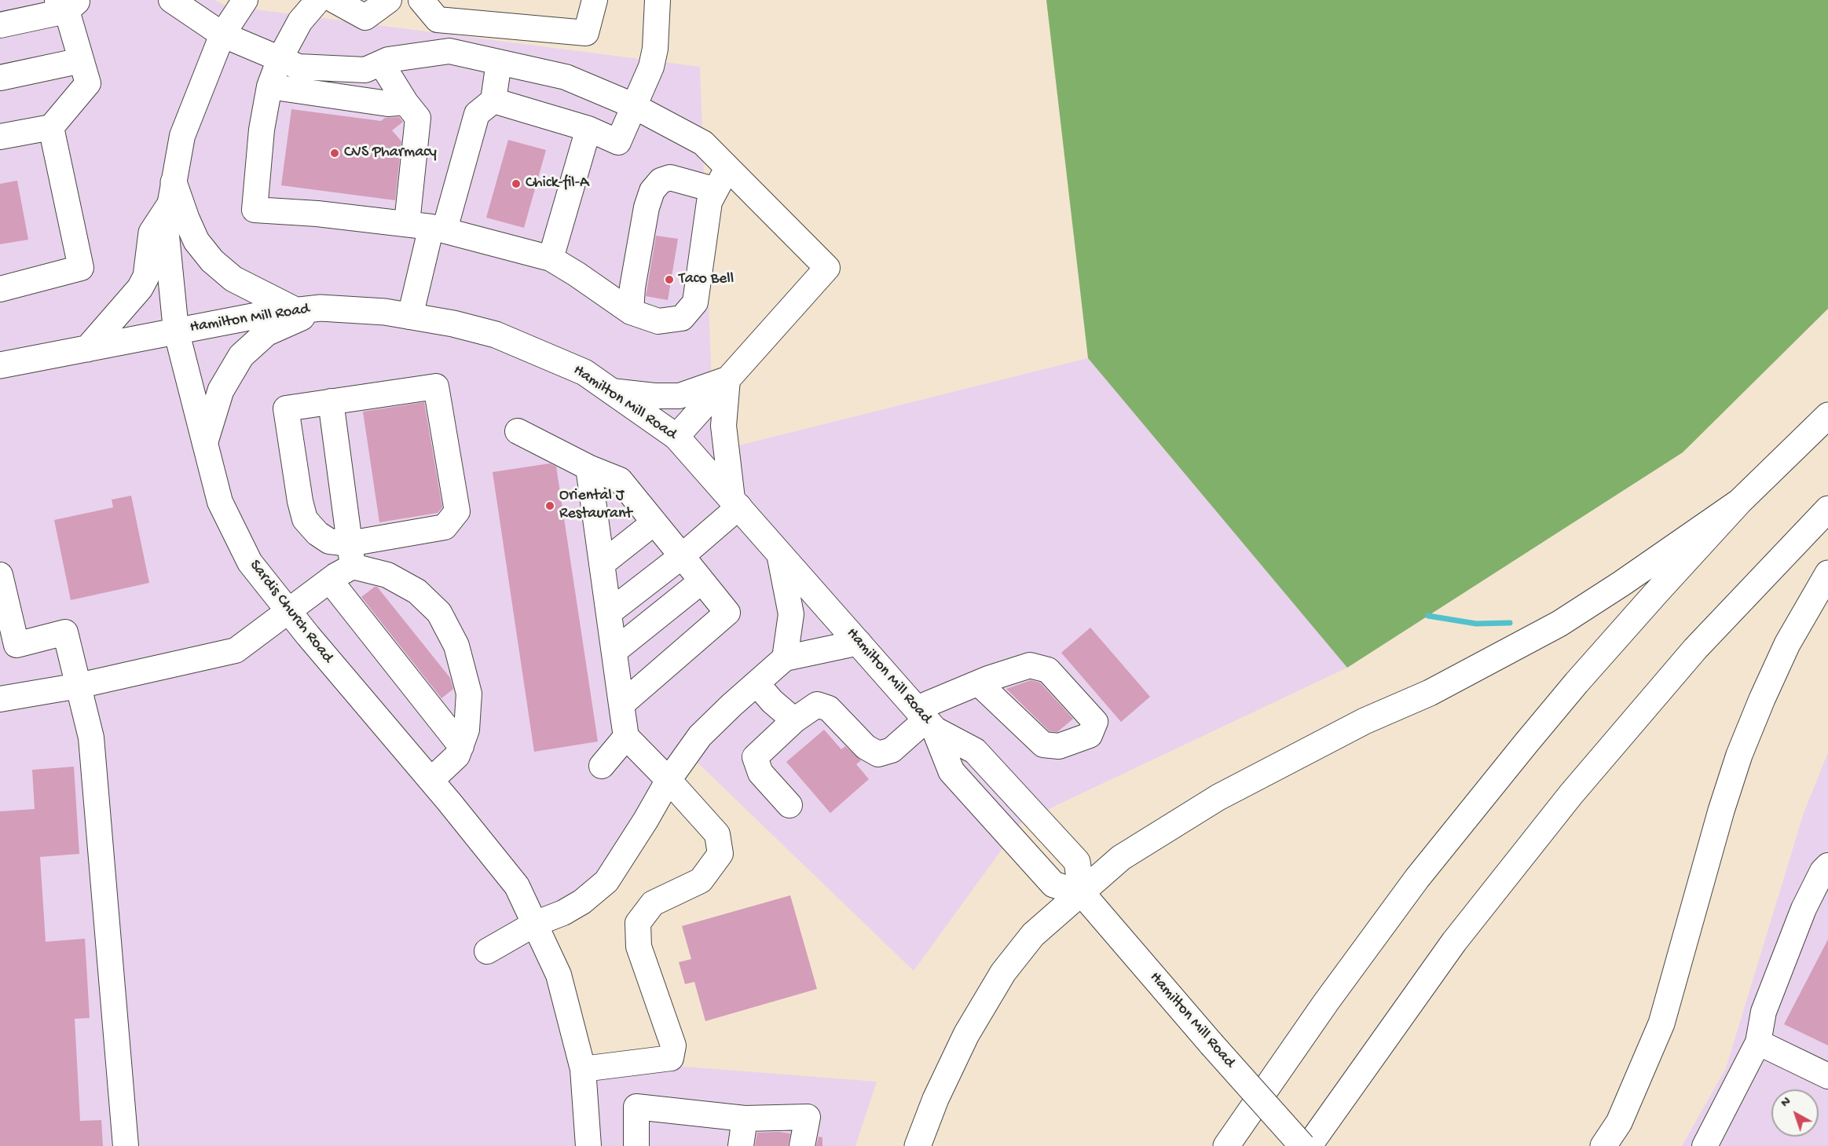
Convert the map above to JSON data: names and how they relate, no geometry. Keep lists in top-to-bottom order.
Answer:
{
  "streets": {
    "main road": ["Hamilton Mill Road"],
    "street": ["Sardis Church Road"]
  },
  "crossings": [
    ["Hamilton Mill Road", "Sardis Church Road"]
  ],
  "places": [
    "CVS Pharmacy",
    "Chick-fil-A",
    "Taco Bell",
    "Oriental J Restaurant"
  ],
  "north": "top left"
}
